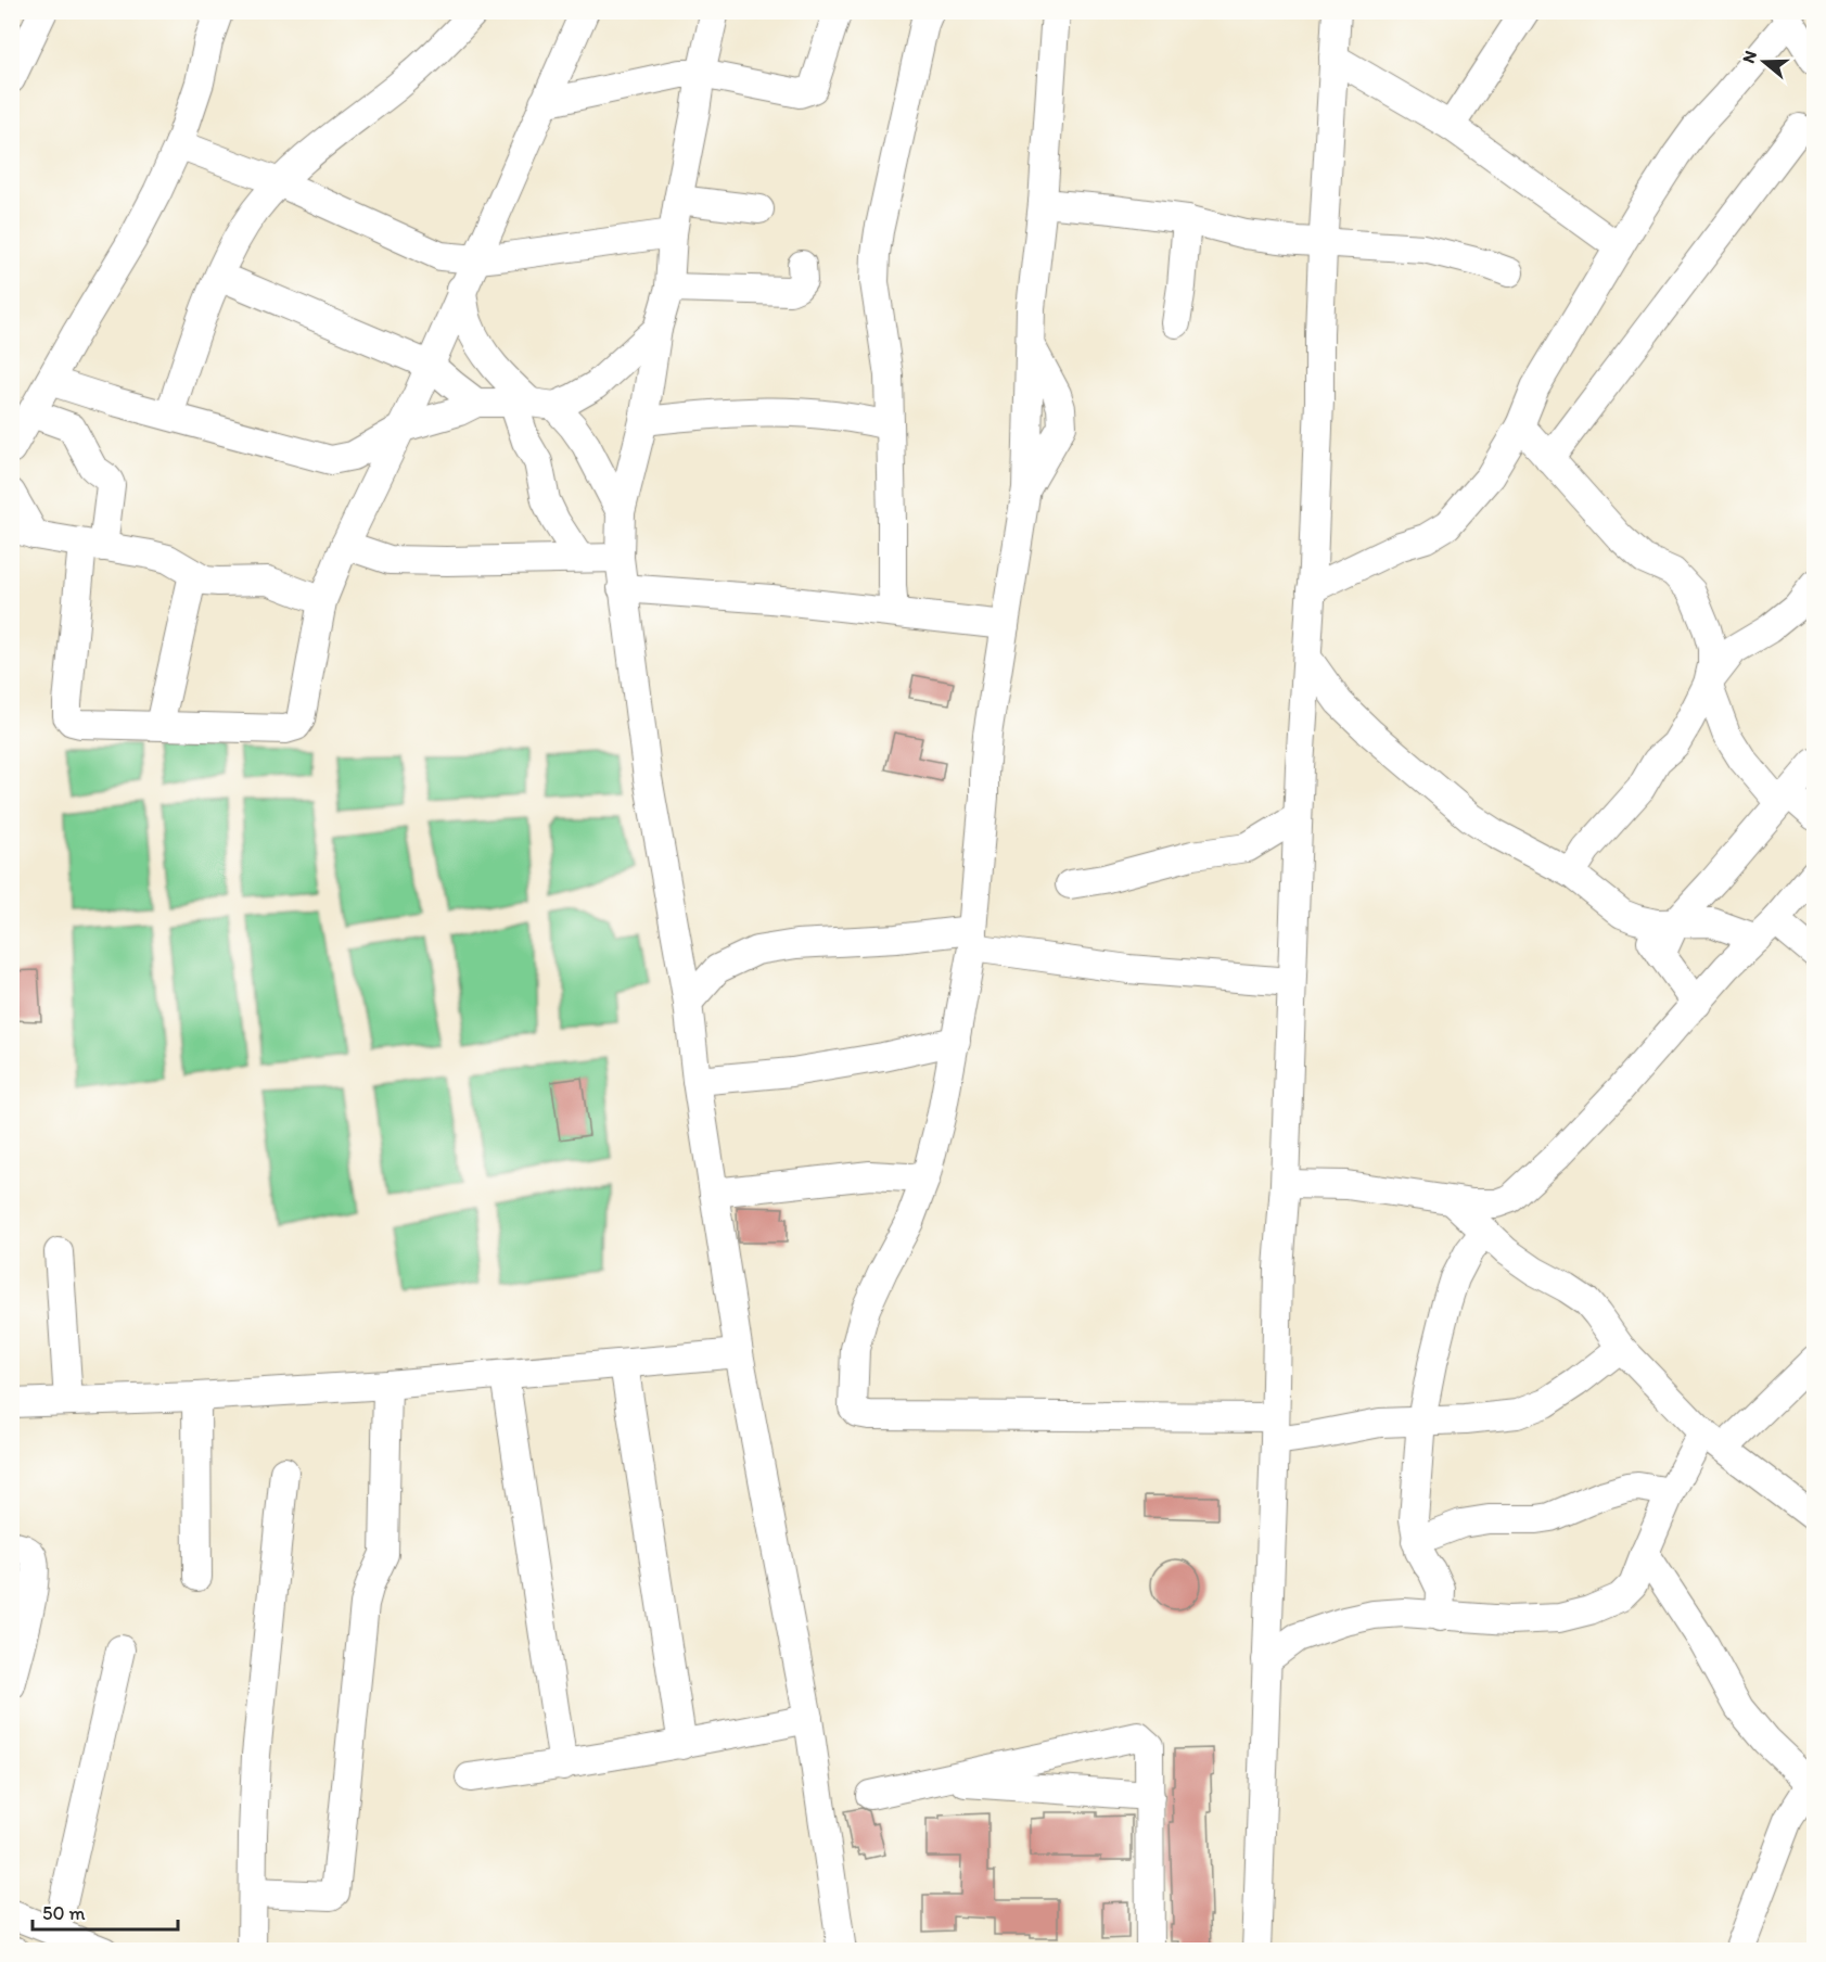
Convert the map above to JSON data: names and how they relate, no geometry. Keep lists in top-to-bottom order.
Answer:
{
  "scale_bar": "50 m",
  "north": "left"
}
